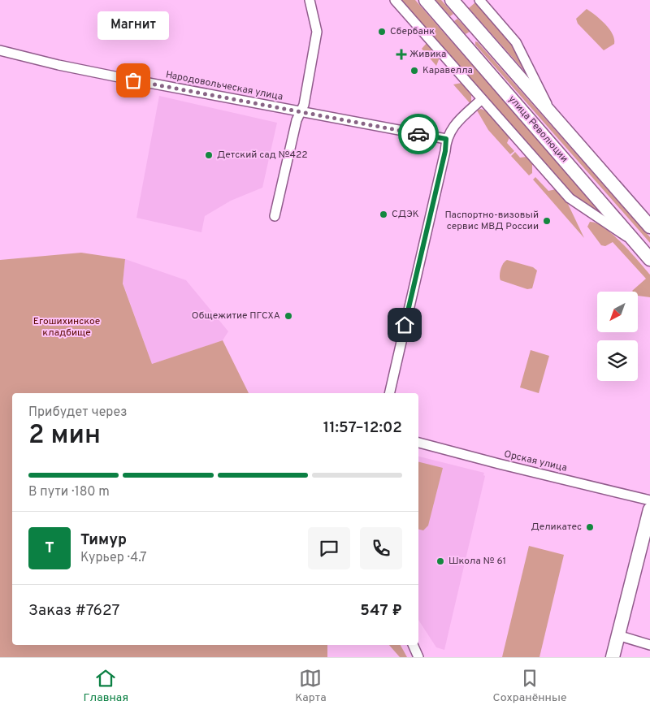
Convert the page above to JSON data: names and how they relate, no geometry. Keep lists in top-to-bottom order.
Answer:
{
  "streets": {
    "main road": ["улица Революции"],
    "street": ["Народовольческая улица", "Орская улица"]
  },
  "parks": ["Егошихинское кладбище"],
  "places": {
    "other": [
      "Сбербанк",
      "Каравелла",
      "Магнит",
      "Детский сад №422",
      "СДЭК",
      "Паспортно-визовый сервис МВД России",
      "Общежитие ПГСХА",
      "Деликатес",
      "Школа № 61"
    ],
    "health": ["Живика"]
  },
  "north": "bottom left",
  "page": {
    "bubble": "Магнит",
    "heading": ["2 мин", "Прибудет через", "11:57–12:02"],
    "panel": [
      "Тимур",
      "Курьер · 4.7",
      "Заказ #7627",
      "547 ₽"
    ],
    "bar": "В пути · 180 m",
    "round": "Т",
    "tabs": ["Главная", "Карта", "Сохранённые"]
  }
}
